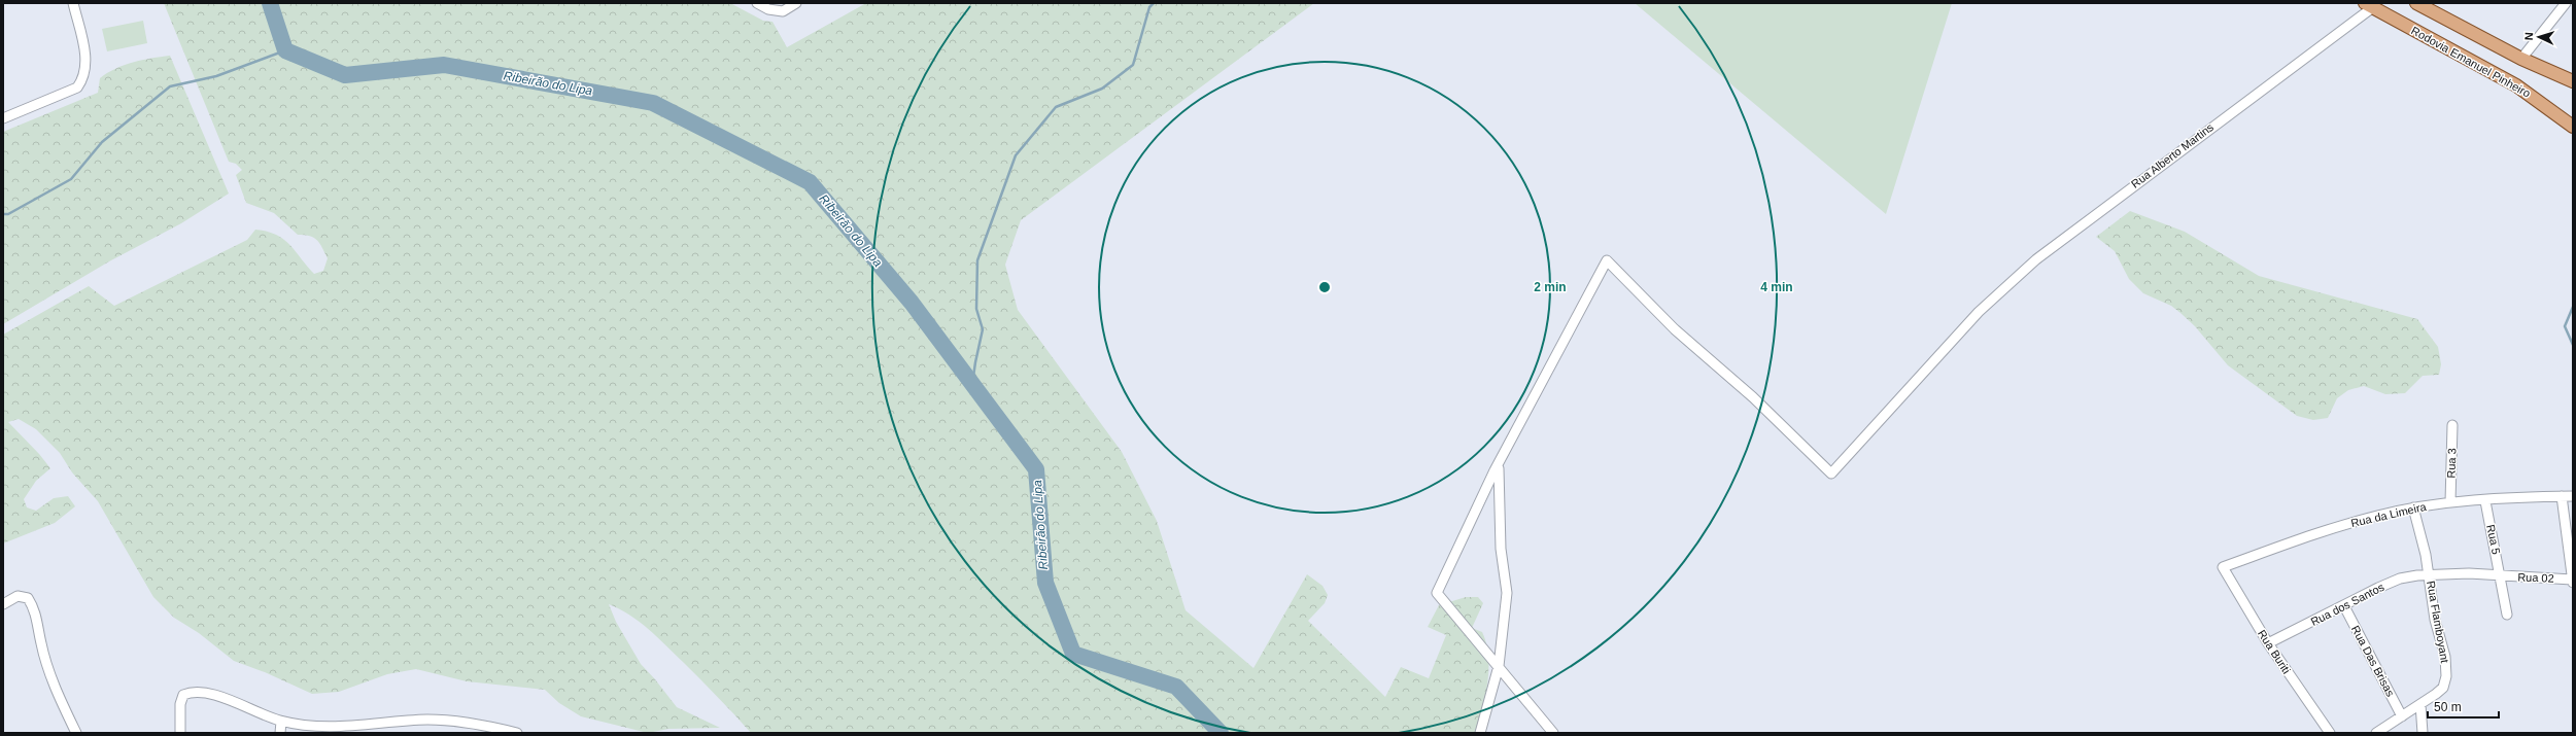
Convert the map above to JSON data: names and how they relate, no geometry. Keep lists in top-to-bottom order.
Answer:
{
  "streets": {
    "main road": ["Rodovia Emanuel Pinheiro"],
    "street": [
      "Rua Alberto Martins",
      "Rua 3",
      "Rua da Limeira",
      "Rua 5",
      "Rua 02",
      "Rua dos Santos",
      "Rua Flamboyant",
      "Rua Buriti",
      "Rua Das Brisas"
    ]
  },
  "crossings": [
    ["Rodovia Emanuel Pinheiro", "Rua Alberto Martins"],
    ["Rua 3", "Rua da Limeira"],
    ["Rua da Limeira", "Rua 5"],
    ["Rua da Limeira", "Rua Flamboyant"],
    ["Rua da Limeira", "Rua Buriti"],
    ["Rua 5", "Rua 02"],
    ["Rua 5", "Rua dos Santos"],
    ["Rua 02", "Rua dos Santos"],
    ["Rua dos Santos", "Rua Flamboyant"],
    ["Rua dos Santos", "Rua Buriti"],
    ["Rua dos Santos", "Rua Das Brisas"],
    ["Rua Flamboyant", "Rua Das Brisas"]
  ],
  "water": ["Ribeirão do Lipa"],
  "scale_bar": "50 m",
  "north": "left",
  "rings": ["2 min", "4 min"]
}
